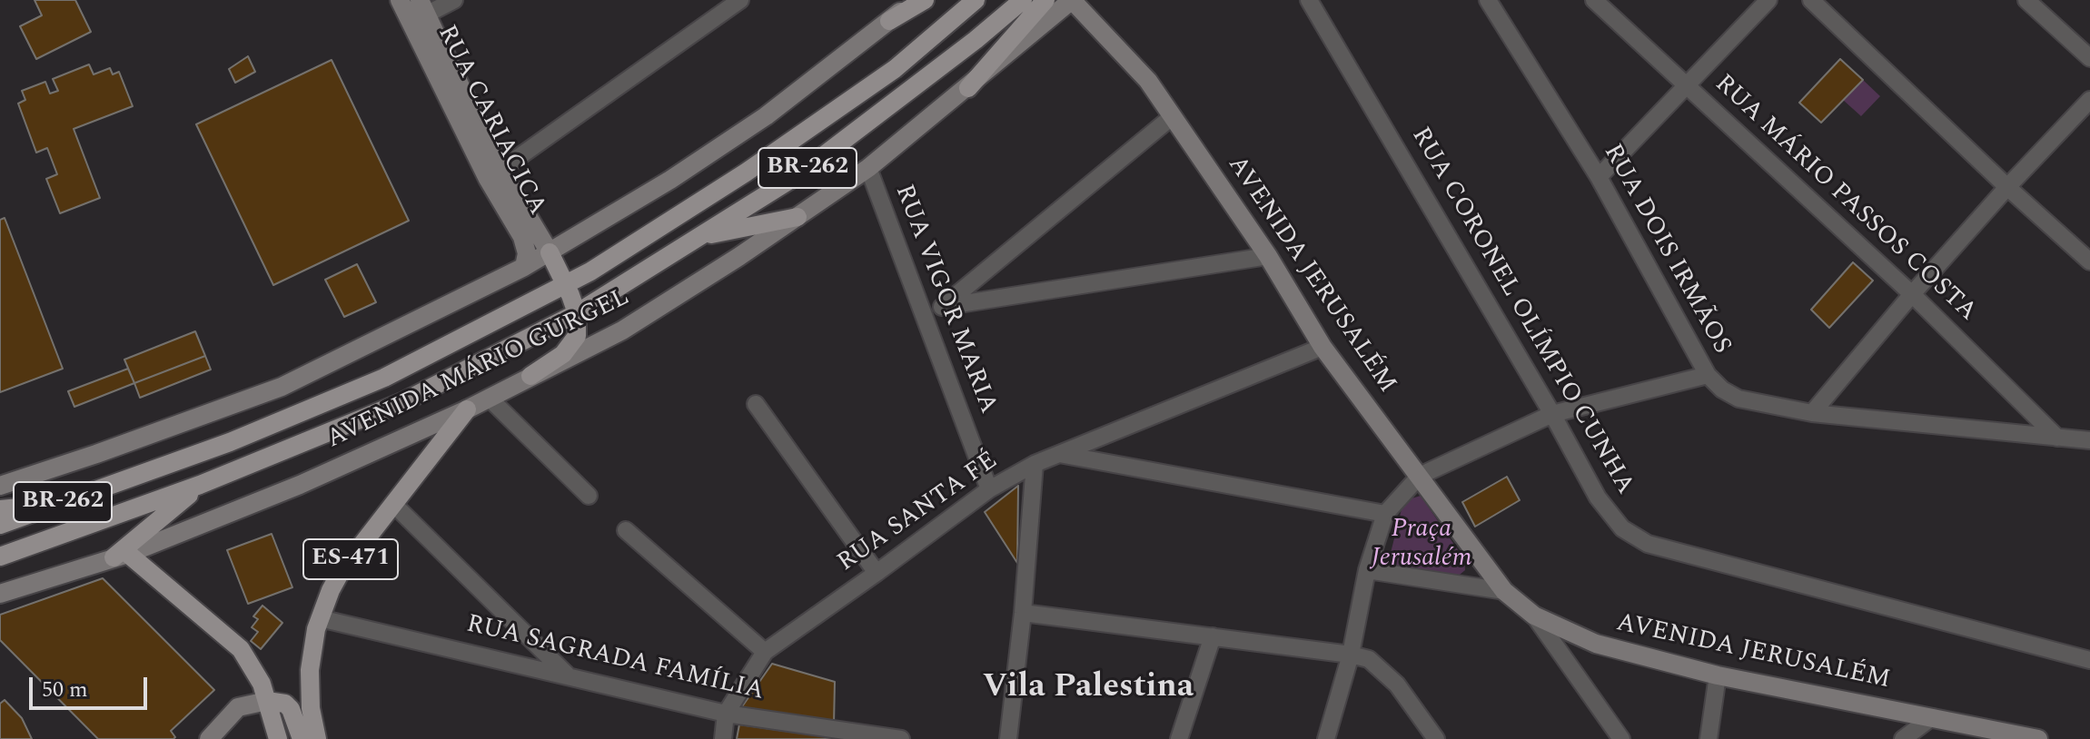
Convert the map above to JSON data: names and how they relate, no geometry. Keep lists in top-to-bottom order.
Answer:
{
  "streets": {
    "main road": [
      "RUA CARIACICA",
      "BR-262",
      "AVENIDA JERUSALÉM",
      "AVENIDA MÁRIO GURGEL",
      "ES-471"
    ],
    "street": [
      "RUA MÁRIO PASSOS COSTA",
      "RUA DOIS IRMÃOS",
      "RUA VIGOR MARIA",
      "RUA CORONEL OLÍMPIO CUNHA",
      "RUA SANTA FÉ",
      "RUA SAGRADA FAMÍLIA"
    ]
  },
  "crossings": [
    ["RUA CARIACICA", "BR-262"],
    ["RUA MÁRIO PASSOS COSTA", "RUA DOIS IRMÃOS"],
    ["AVENIDA JERUSALÉM", "AVENIDA MÁRIO GURGEL"],
    ["AVENIDA JERUSALÉM", "RUA SANTA FÉ"],
    ["RUA VIGOR MARIA", "AVENIDA MÁRIO GURGEL"],
    ["RUA VIGOR MARIA", "RUA SANTA FÉ"],
    ["AVENIDA MÁRIO GURGEL", "ES-471"],
    ["RUA SANTA FÉ", "RUA SAGRADA FAMÍLIA"],
    ["ES-471", "RUA SAGRADA FAMÍLIA"]
  ],
  "districts": ["Vila Palestina"],
  "parks": ["Praça Jerusalém"],
  "scale_bar": "50 m"
}
